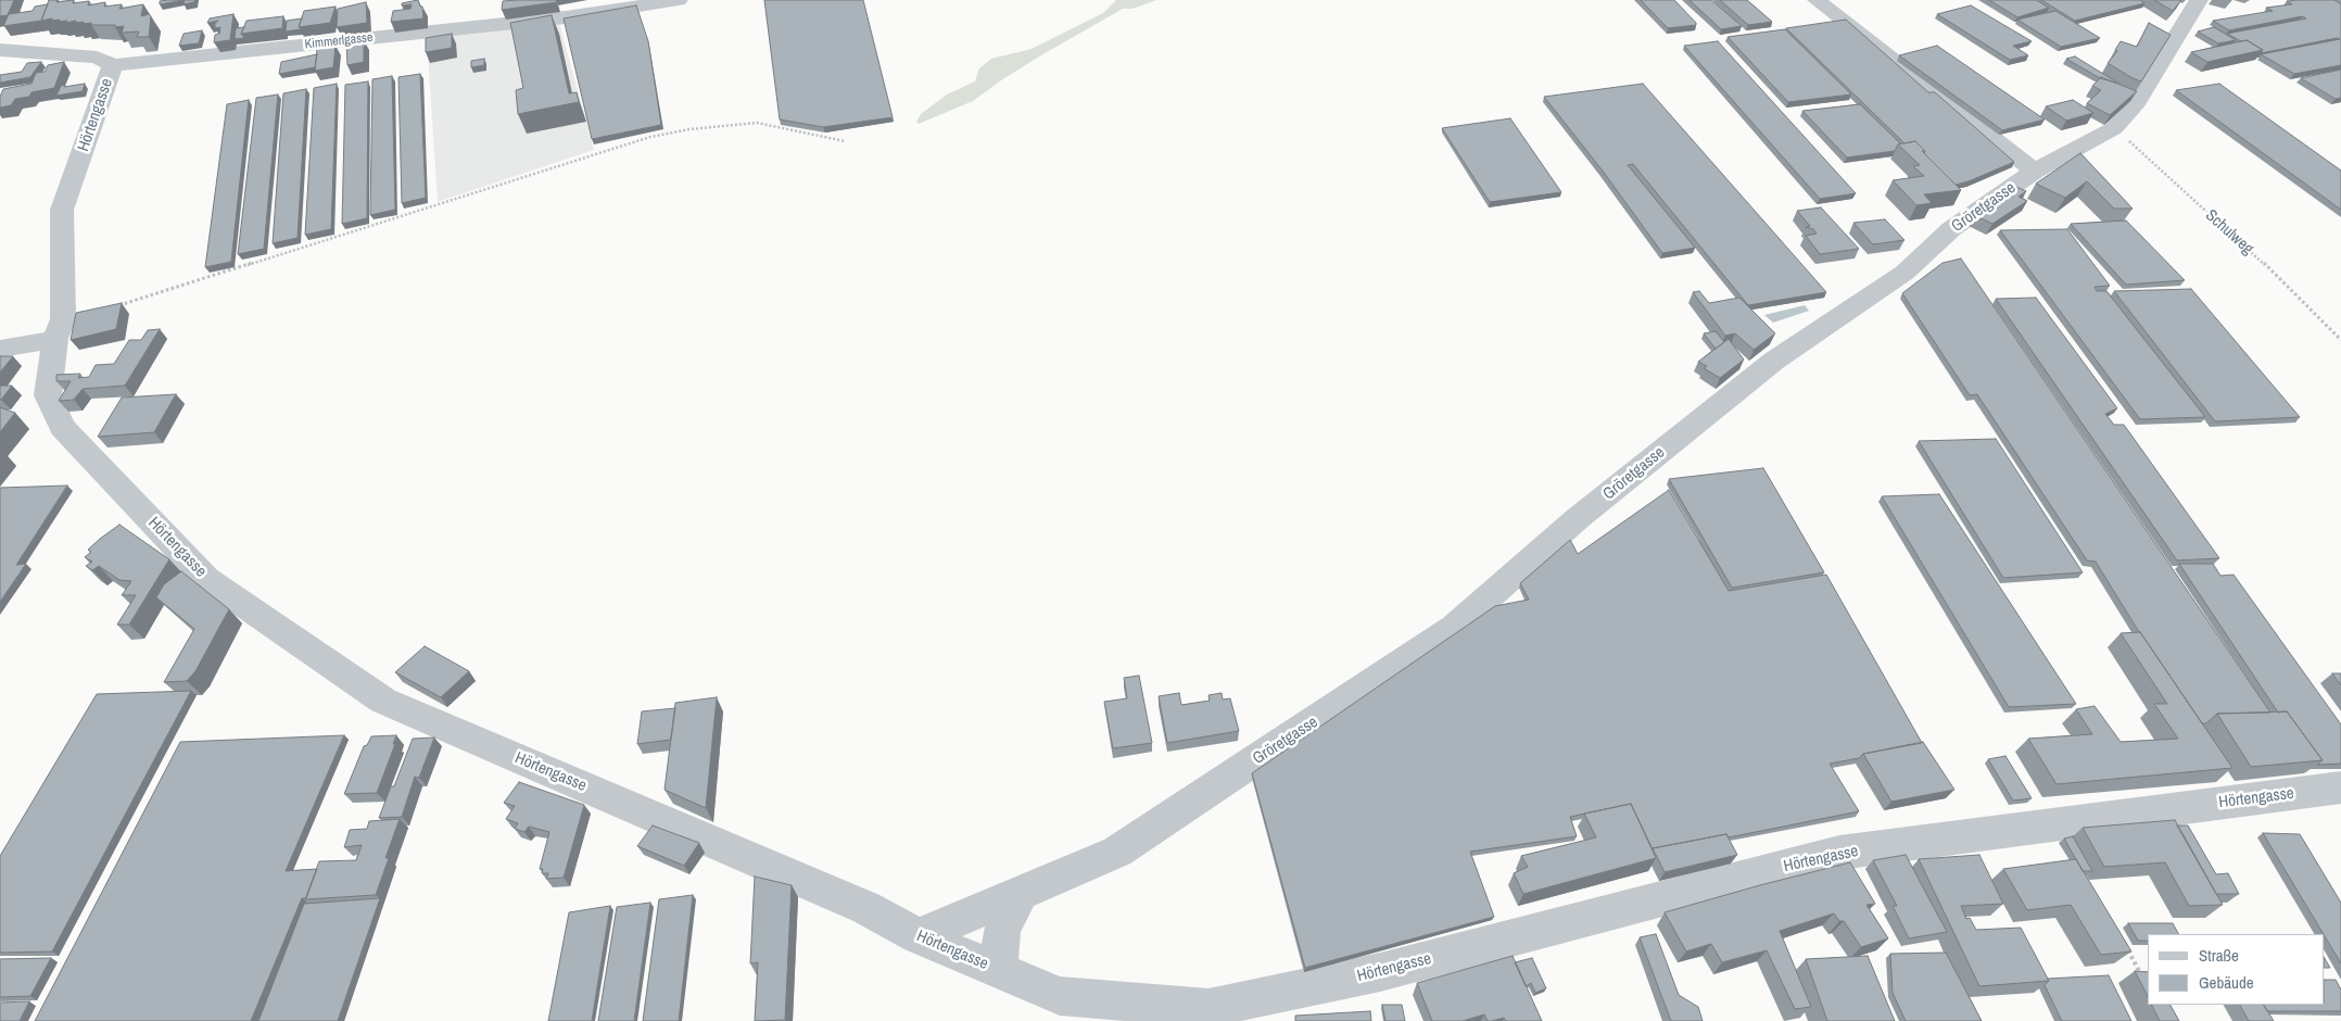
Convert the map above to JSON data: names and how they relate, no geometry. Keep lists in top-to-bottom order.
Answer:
{
  "streets": {
    "street": ["Kimmerlgasse", "Hörtengasse", "Gröretgasse"],
    "path": ["Schulweg"]
  },
  "crossings": [
    ["Kimmerlgasse", "Hörtengasse"],
    ["Hörtengasse", "Gröretgasse"],
    ["Gröretgasse", "Schulweg"]
  ],
  "legend": ["Straße", "Gebäude"]
}
